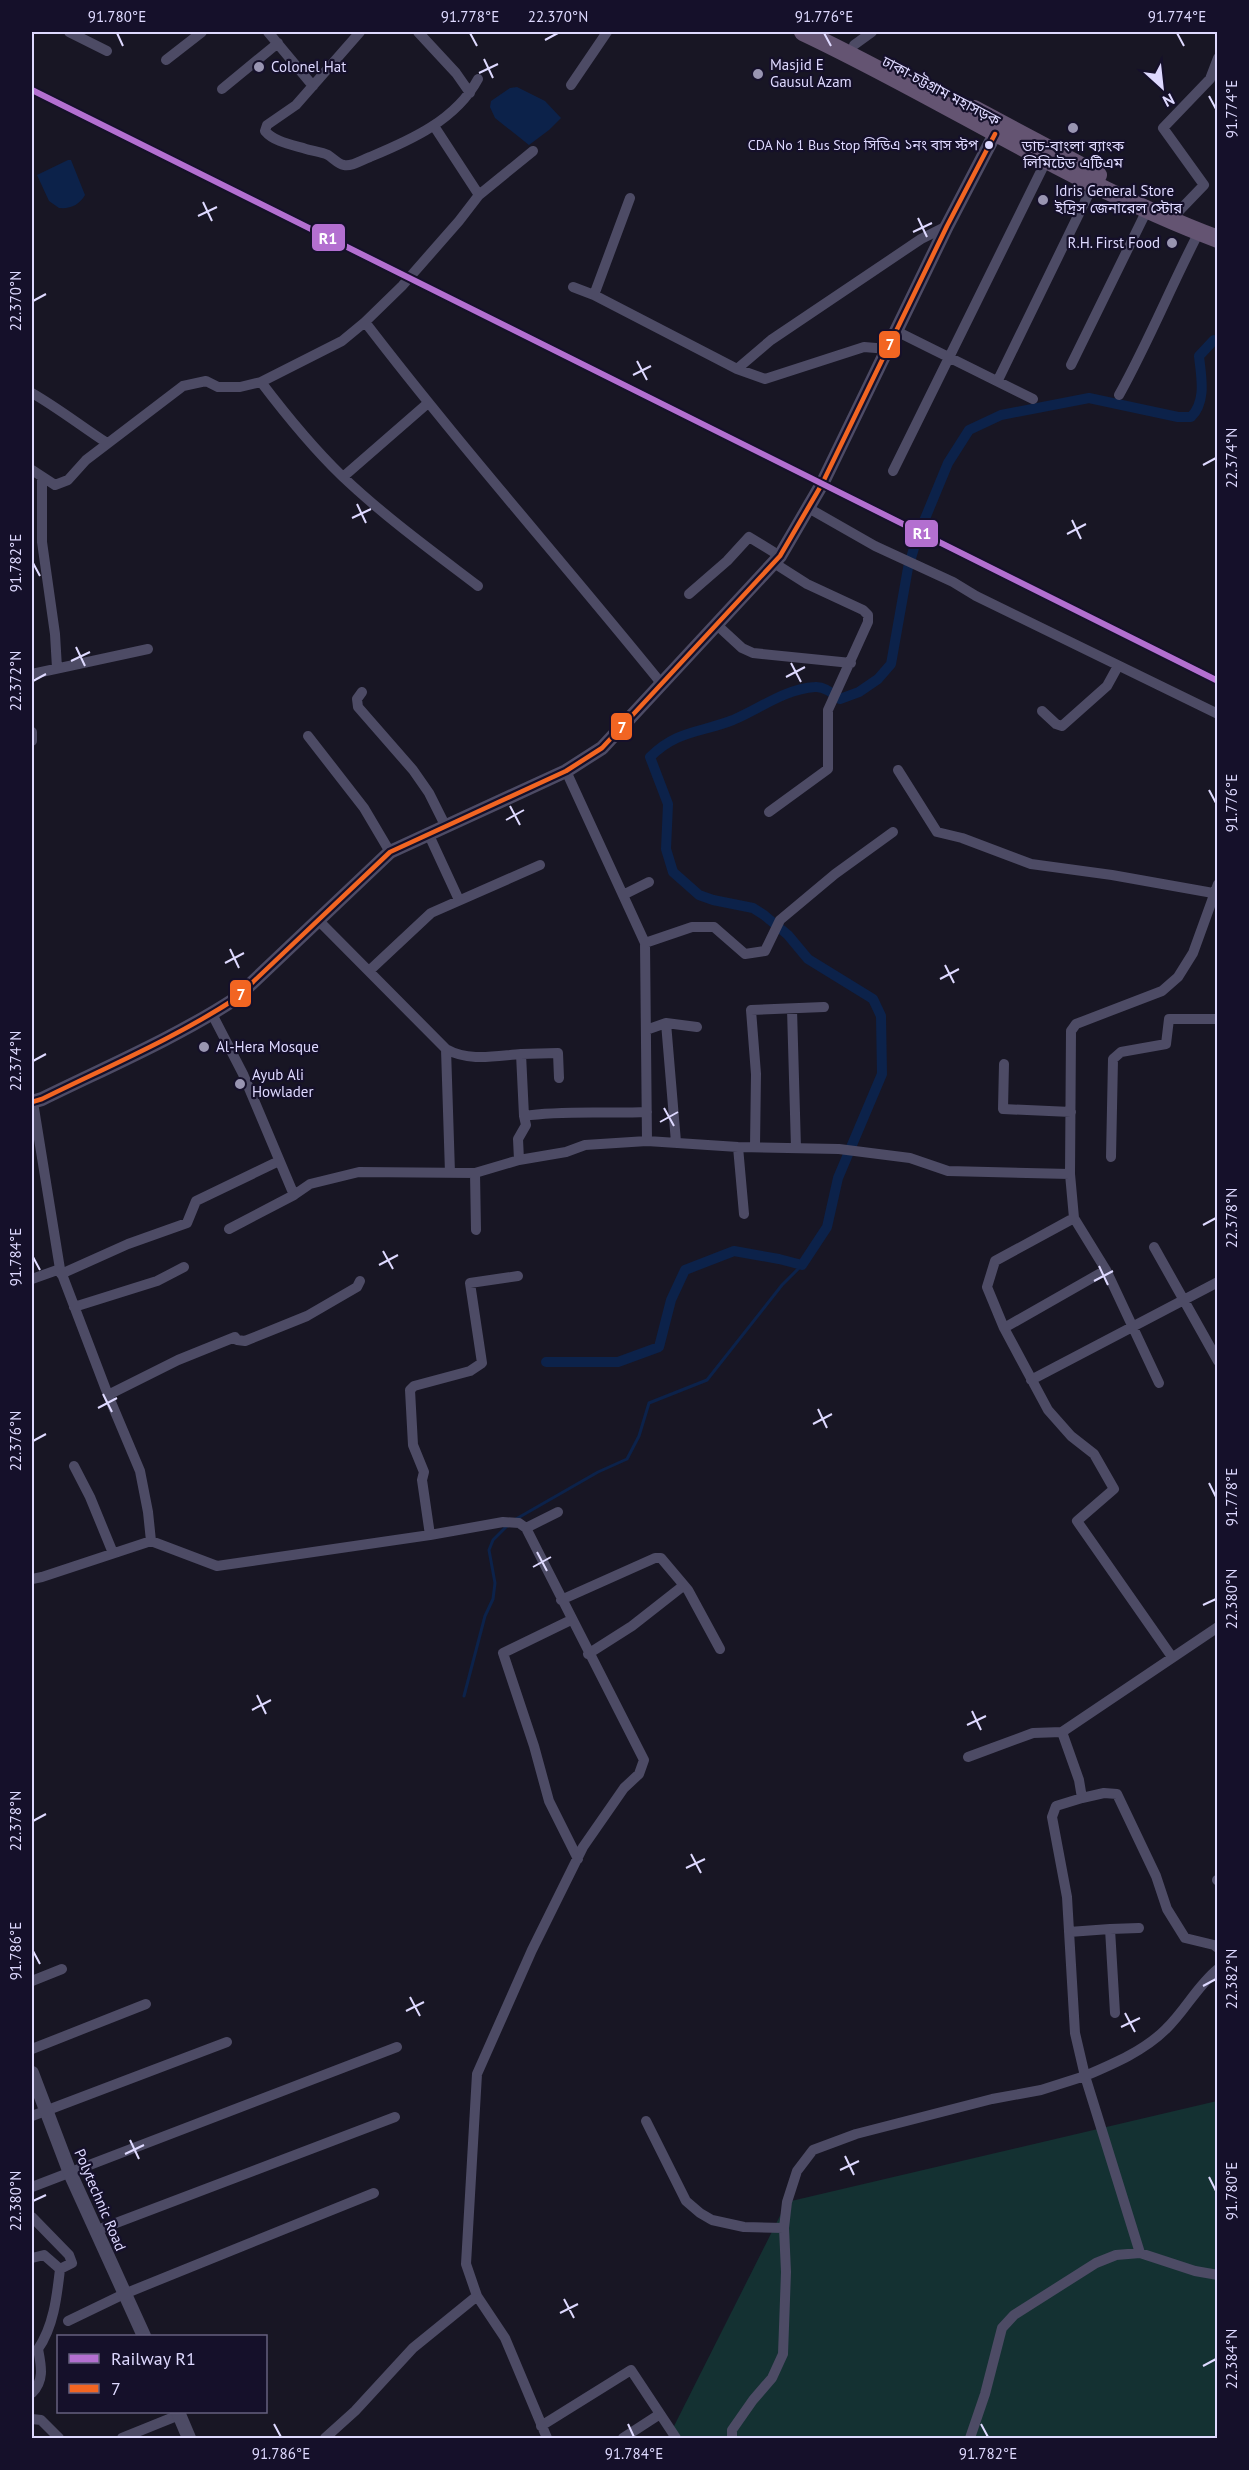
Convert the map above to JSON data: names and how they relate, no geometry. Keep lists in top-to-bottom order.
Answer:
{
  "streets": {
    "highway": ["ঢাকা-চট্টগ্রাম মহাসড়ক"],
    "street": ["Polytechnic Road"]
  },
  "places": [
    "Colonel Hat",
    "Masjid E Gausul Azam",
    "ডাচ-বাংলা ব্যাংক লিমিটেড এটিএম",
    "CDA No 1 Bus Stop সিডিএ ১নং বাস স্টপ",
    "Idris General Store ইদ্রিস জেনারেল স্টোর",
    "R.H. First Food",
    "Al-Hera Mosque",
    "Ayub Ali Howlader"
  ],
  "lines": ["rail line R1", "transit line 7"],
  "legend": ["Railway R1", "7"],
  "north": "bottom right",
  "coordinates": [
    "91.780°E",
    "91.778°E",
    "22.370°N",
    "91.776°E",
    "91.774°E",
    "22.374°N",
    "91.782°E",
    "22.372°N",
    "22.378°N",
    "91.784°E",
    "22.376°N",
    "22.380°N",
    "91.786°E",
    "22.382°N",
    "22.384°N"
  ]
}
